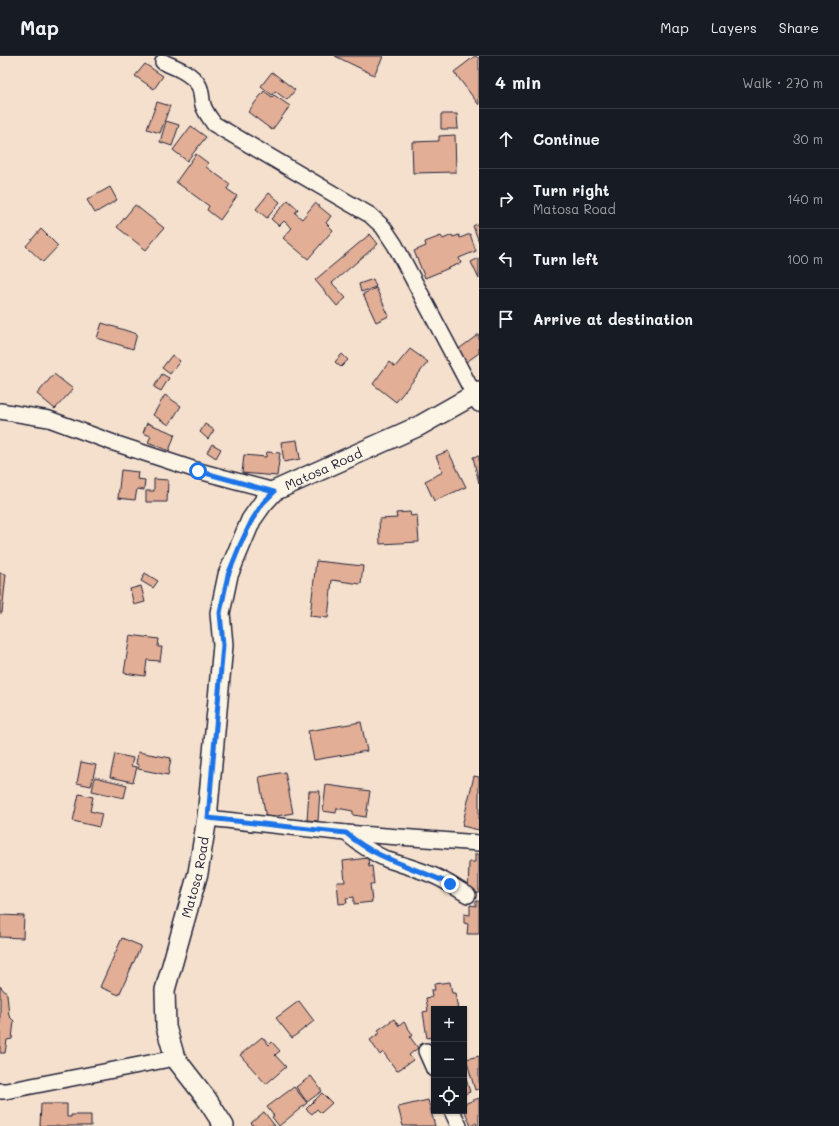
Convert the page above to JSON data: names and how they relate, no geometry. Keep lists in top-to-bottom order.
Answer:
{
  "streets": {
    "street": ["Matosa Road"]
  },
  "page": {
    "header": "Map",
    "nav": ["Map", "Layers", "Share"],
    "heading": ["4 min", "Walk · 270 m"],
    "list": [
      ["Continue", "30 m"],
      ["Turn right", "Matosa Road", "140 m"],
      ["Turn left", "100 m"],
      "Arrive at destination"
    ],
    "map_buttons": ["+", "−"]
  }
}
